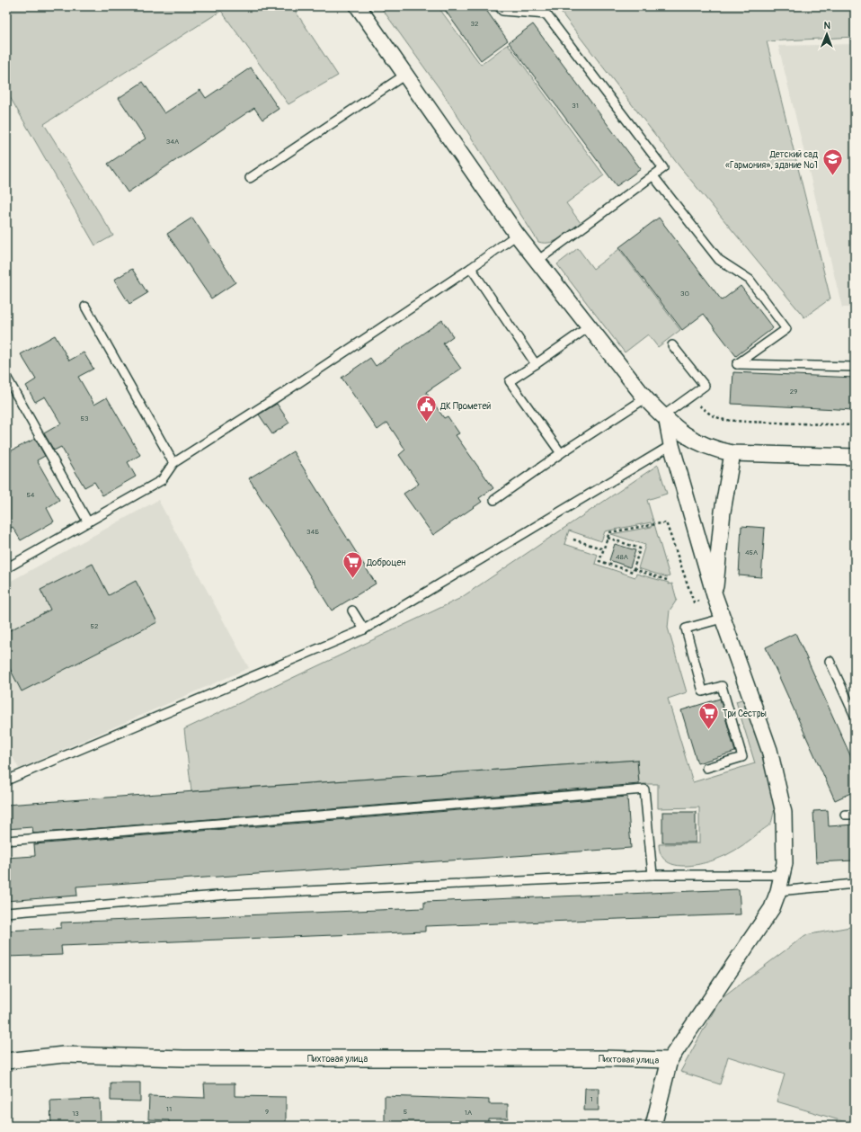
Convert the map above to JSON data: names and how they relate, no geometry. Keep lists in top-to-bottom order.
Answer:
{
  "streets": {
    "street": ["Пихтовая улица"]
  },
  "places": {
    "school or university": ["Детский сад «Гармония», здание №1"],
    "public building": ["ДК Прометей"],
    "supermarket": ["Доброцен", "Три Сестры"]
  },
  "house_numbers": [
    "32",
    "31",
    "34А",
    "30",
    "29",
    "53",
    "54",
    "34Б",
    "45А",
    "48А",
    "52",
    "1",
    "11",
    "9",
    "5",
    "1А",
    "13"
  ],
  "north": "top"
}
